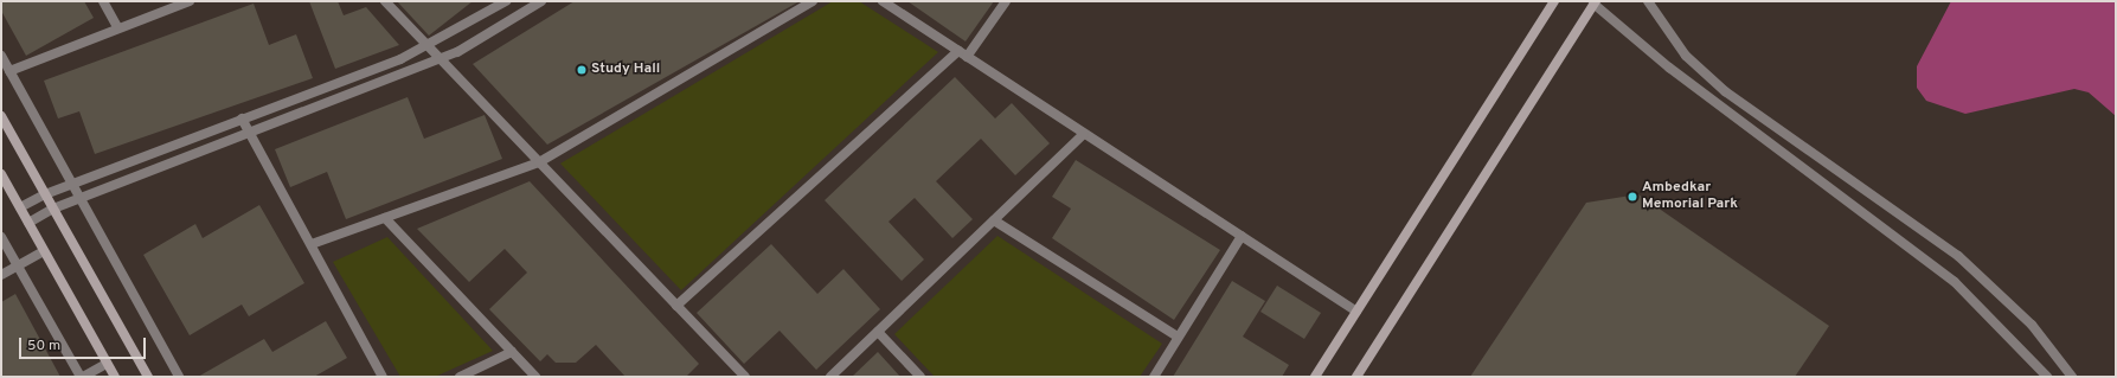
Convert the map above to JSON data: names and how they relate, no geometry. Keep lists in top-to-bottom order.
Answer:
{
  "places": ["Study Hall", "Ambedkar Memorial Park"],
  "scale_bar": "50 m"
}
